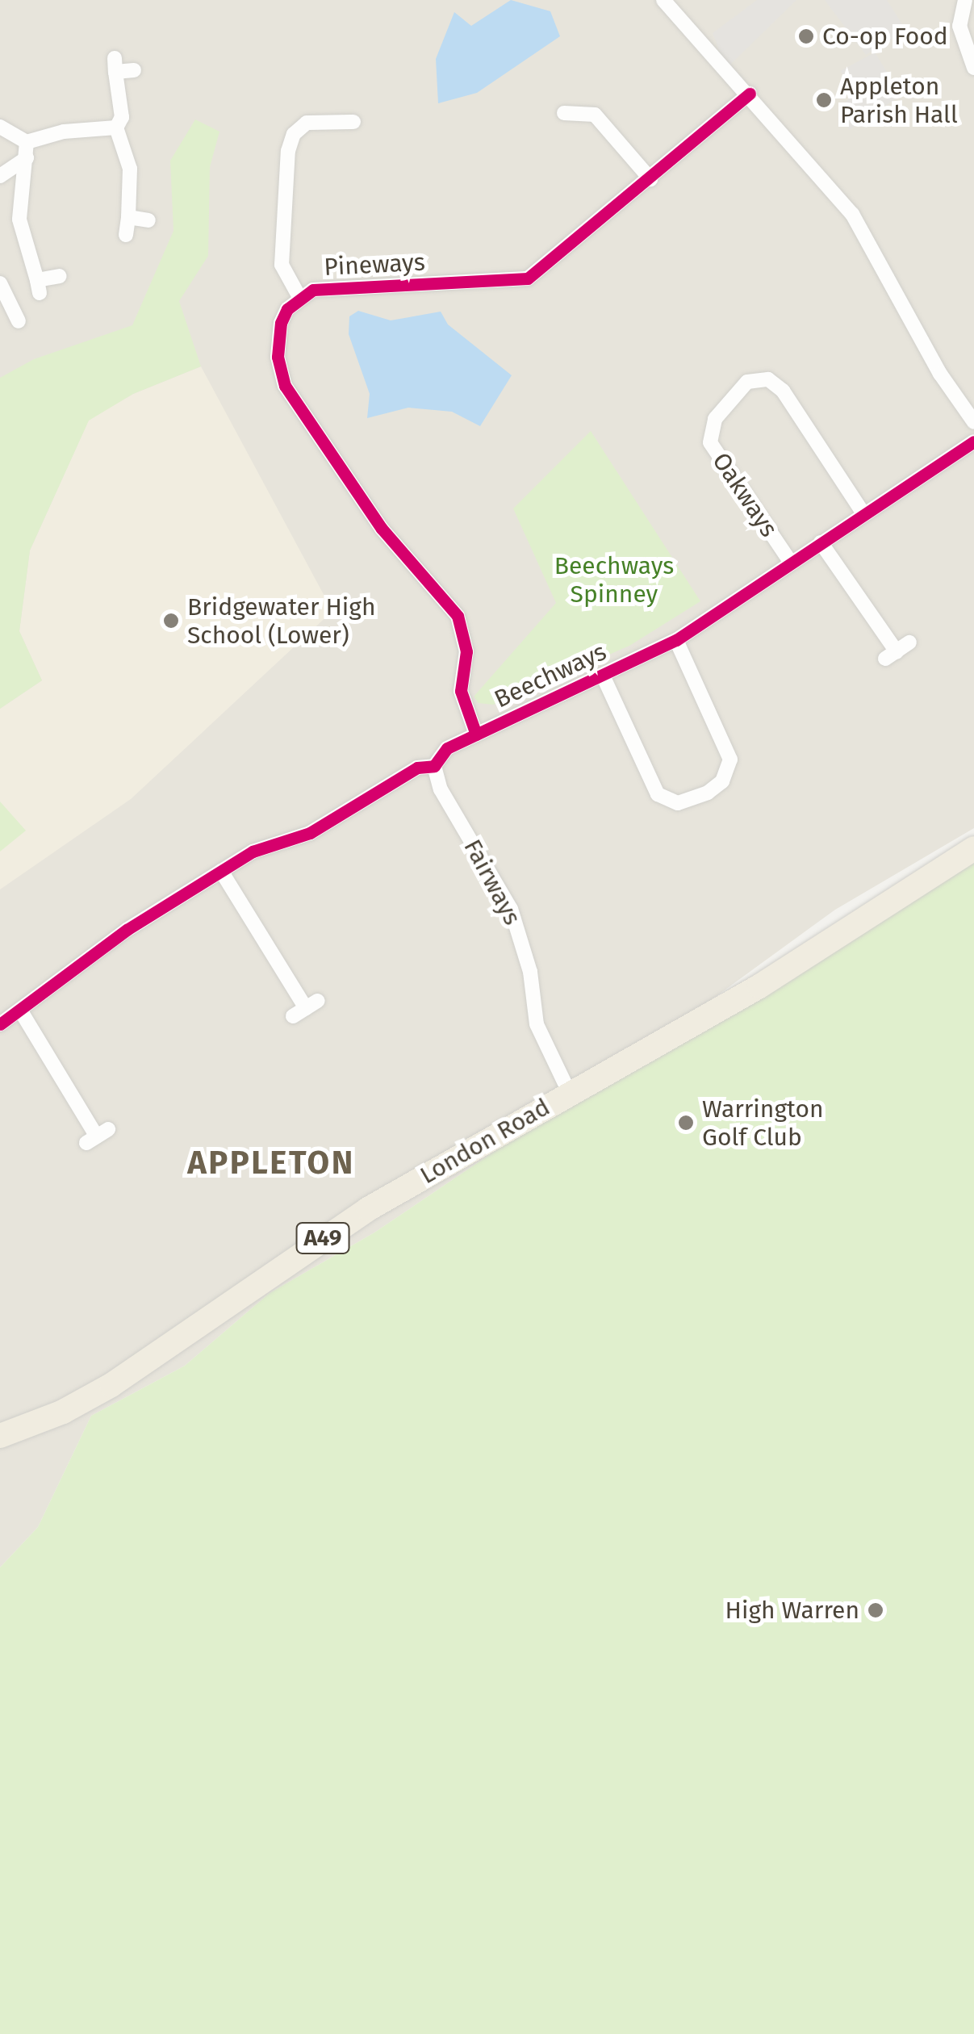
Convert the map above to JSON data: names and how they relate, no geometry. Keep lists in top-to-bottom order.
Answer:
{
  "streets": {
    "highway": ["London Road", "A49"],
    "street": [
      "Pineways",
      "Oakways",
      "Beechways",
      "Fairways"
    ]
  },
  "crossings": [
    ["Pineways", "Beechways"],
    ["Oakways", "Beechways"],
    ["Beechways", "Fairways"],
    ["Fairways", "London Road"]
  ],
  "districts": ["APPLETON"],
  "parks": ["Beechways Spinney"],
  "places": [
    "Co-op Food",
    "Appleton Parish Hall",
    "Bridgewater High School (Lower)",
    "Warrington Golf Club",
    "High Warren"
  ]
}
